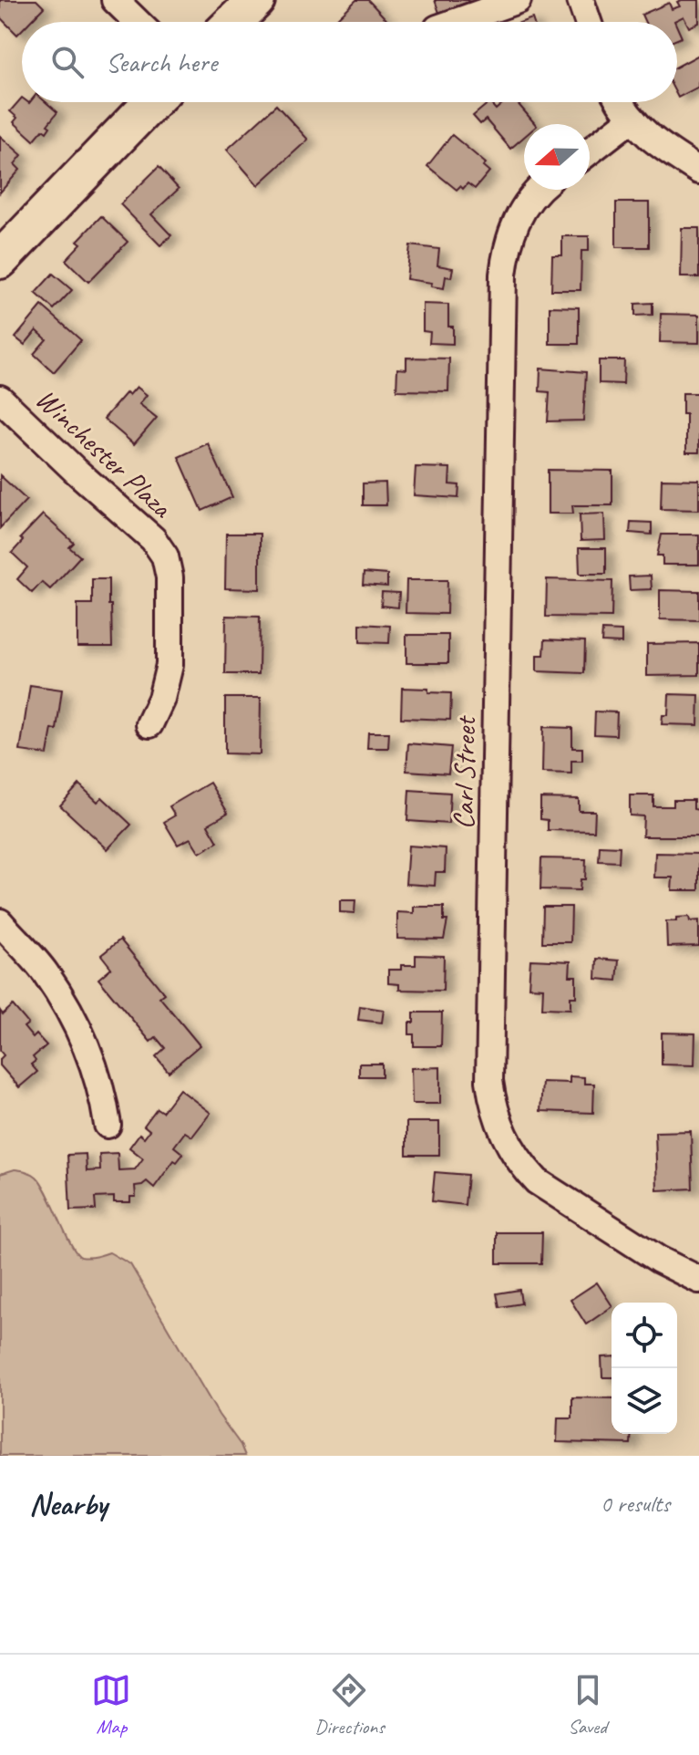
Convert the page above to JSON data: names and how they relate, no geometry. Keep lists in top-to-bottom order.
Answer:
{
  "streets": {
    "street": ["Winchester Plaza", "Carl Street"]
  },
  "north": "left",
  "page": {
    "search": "Search here",
    "heading": ["Nearby", "0 results"],
    "nav": ["Map", "Directions", "Saved"]
  }
}
